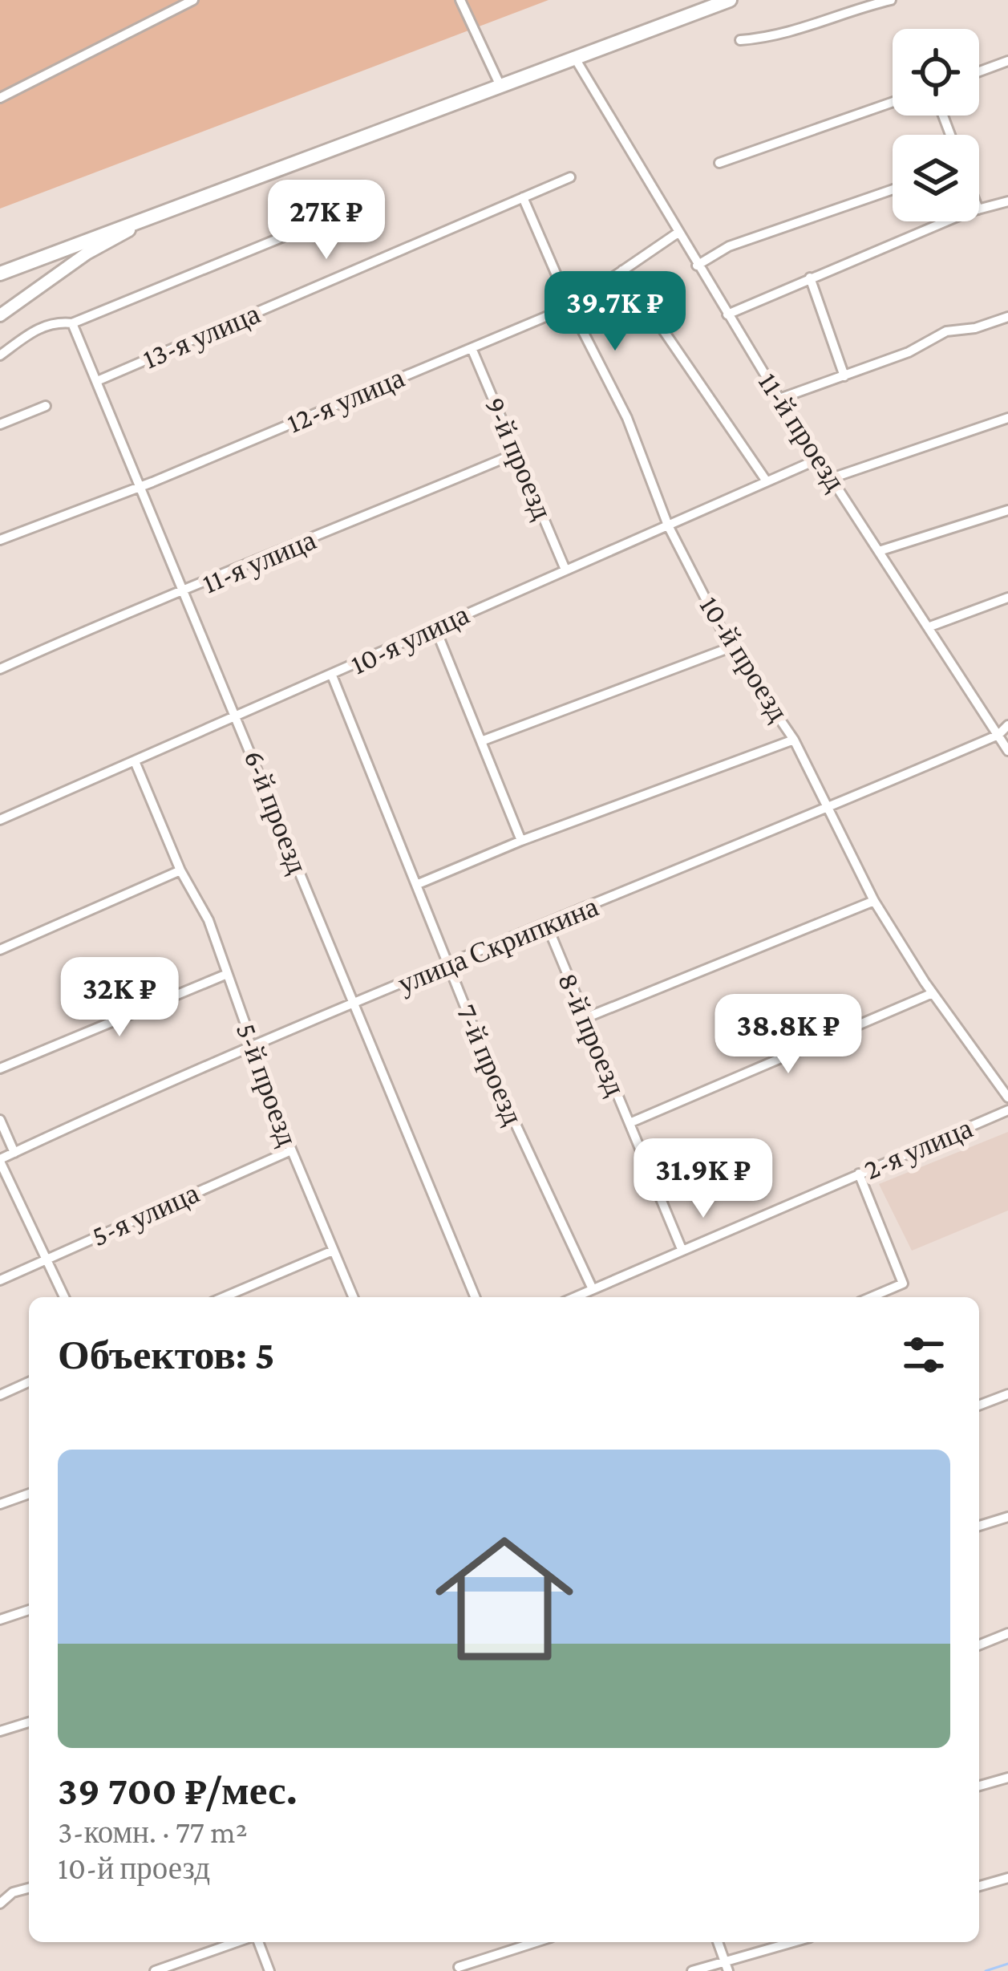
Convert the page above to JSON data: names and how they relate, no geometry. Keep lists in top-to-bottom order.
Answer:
{
  "streets": {
    "street": [
      "13-я улица",
      "12-я улица",
      "11-й проезд",
      "9-й проезд",
      "11-я улица",
      "10-я улица",
      "10-й проезд",
      "6-й проезд",
      "улица Скрипкина",
      "8-й проезд",
      "7-й проезд",
      "5-й проезд",
      "2-я улица",
      "5-я улица"
    ]
  },
  "crossings": [
    ["13-я улица", "10-й проезд"],
    ["13-я улица", "6-й проезд"],
    ["12-я улица", "11-й проезд"],
    ["12-я улица", "9-й проезд"],
    ["12-я улица", "10-й проезд"],
    ["12-я улица", "6-й проезд"],
    ["11-й проезд", "10-я улица"],
    ["11-й проезд", "улица Скрипкина"],
    ["9-й проезд", "11-я улица"],
    ["9-й проезд", "10-я улица"],
    ["11-я улица", "6-й проезд"],
    ["10-я улица", "10-й проезд"],
    ["10-я улица", "6-й проезд"],
    ["10-я улица", "7-й проезд"],
    ["10-я улица", "5-й проезд"],
    ["10-й проезд", "улица Скрипкина"],
    ["6-й проезд", "улица Скрипкина"],
    ["улица Скрипкина", "8-й проезд"],
    ["улица Скрипкина", "7-й проезд"],
    ["улица Скрипкина", "5-й проезд"],
    ["8-й проезд", "2-я улица"],
    ["7-й проезд", "2-я улица"],
    ["5-й проезд", "5-я улица"]
  ],
  "page": {
    "price": [
      "27K ₽",
      "39.7K ₽",
      "32K ₽",
      "38.8K ₽",
      "31.9K ₽"
    ],
    "heading": "Объектов: 5",
    "list": [
      {
        "name": "39 700 ₽/мес.",
        "note": "3-комн. · 77 m² · 10-й проезд"
      }
    ]
  }
}
